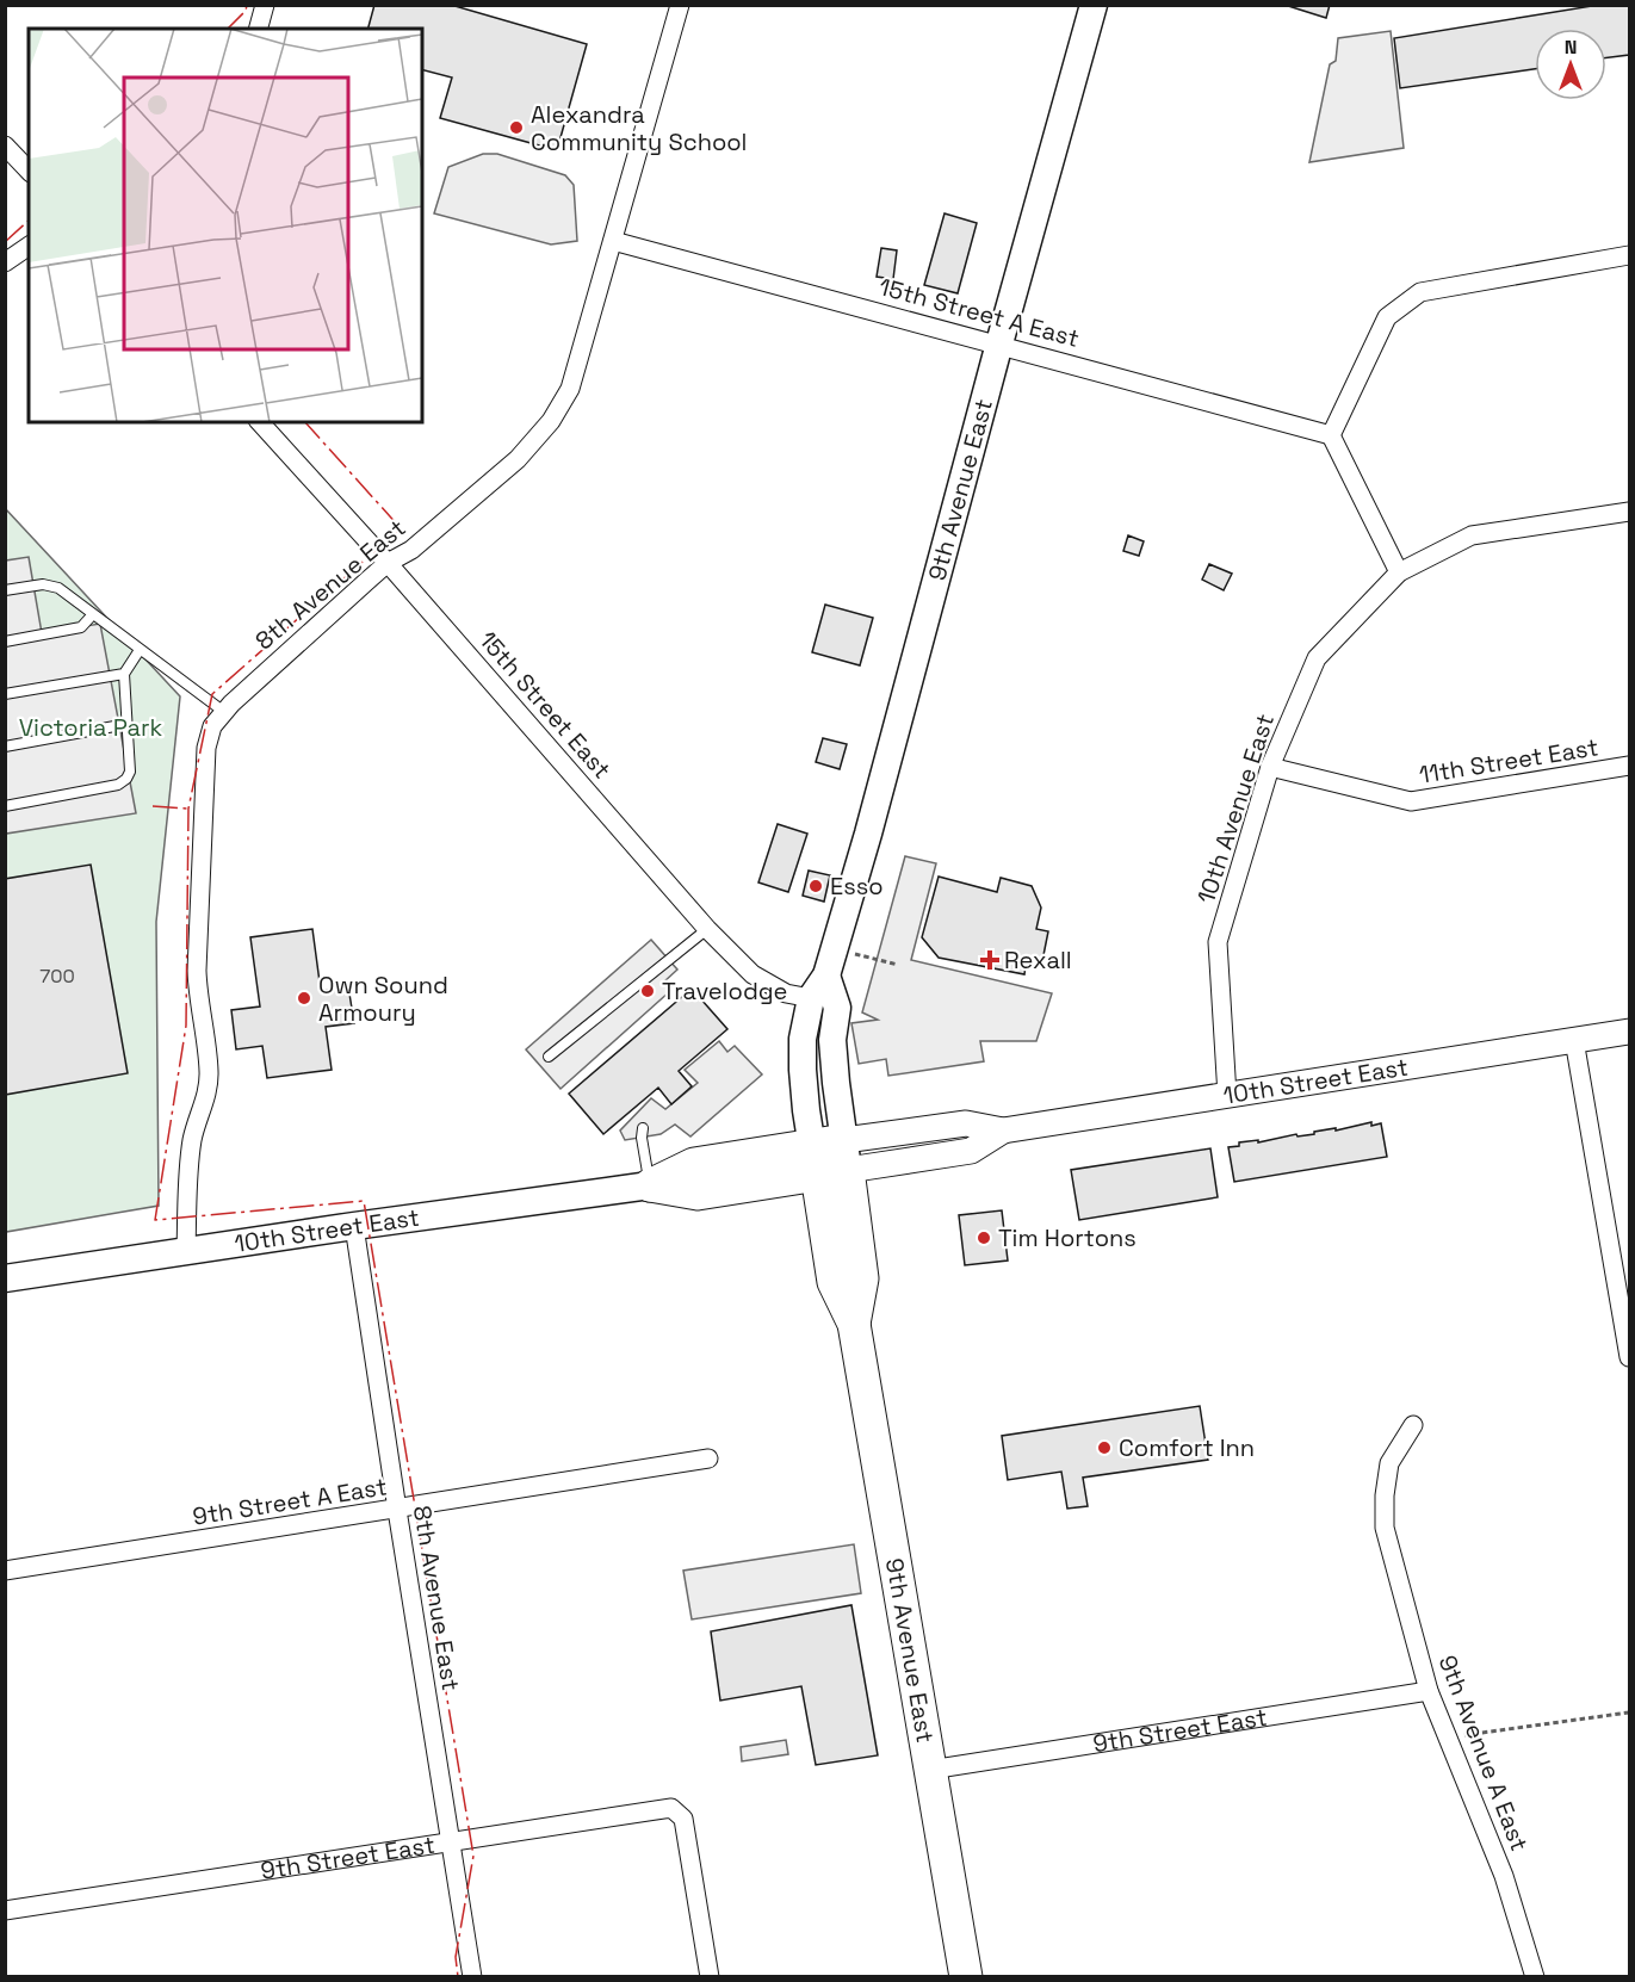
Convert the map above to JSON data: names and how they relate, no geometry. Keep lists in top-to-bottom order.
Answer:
{
  "streets": {
    "highway": ["9th Avenue East", "10th Street East"],
    "street": [
      "15th Street A East",
      "8th Avenue East",
      "15th Street East",
      "11th Street East",
      "10th Avenue East",
      "9th Street A East",
      "9th Street East",
      "9th Avenue A East"
    ]
  },
  "crossings": [
    ["15th Street A East", "9th Avenue East"],
    ["15th Street A East", "8th Avenue East"],
    ["9th Avenue East", "15th Street East"],
    ["9th Avenue East", "10th Street East"],
    ["9th Avenue East", "9th Street East"],
    ["8th Avenue East", "15th Street East"],
    ["8th Avenue East", "10th Street East"],
    ["8th Avenue East", "9th Street A East"],
    ["8th Avenue East", "9th Street East"],
    ["11th Street East", "10th Avenue East"],
    ["10th Avenue East", "10th Street East"],
    ["9th Street East", "9th Avenue A East"]
  ],
  "parks": ["Victoria Park"],
  "places": {
    "other": [
      "Alexandra Community School",
      "Esso",
      "Travelodge",
      "Own Sound Armoury",
      "Tim Hortons",
      "Comfort Inn"
    ],
    "health": ["Rexall"]
  },
  "house_numbers": ["700"],
  "north": "top"
}
